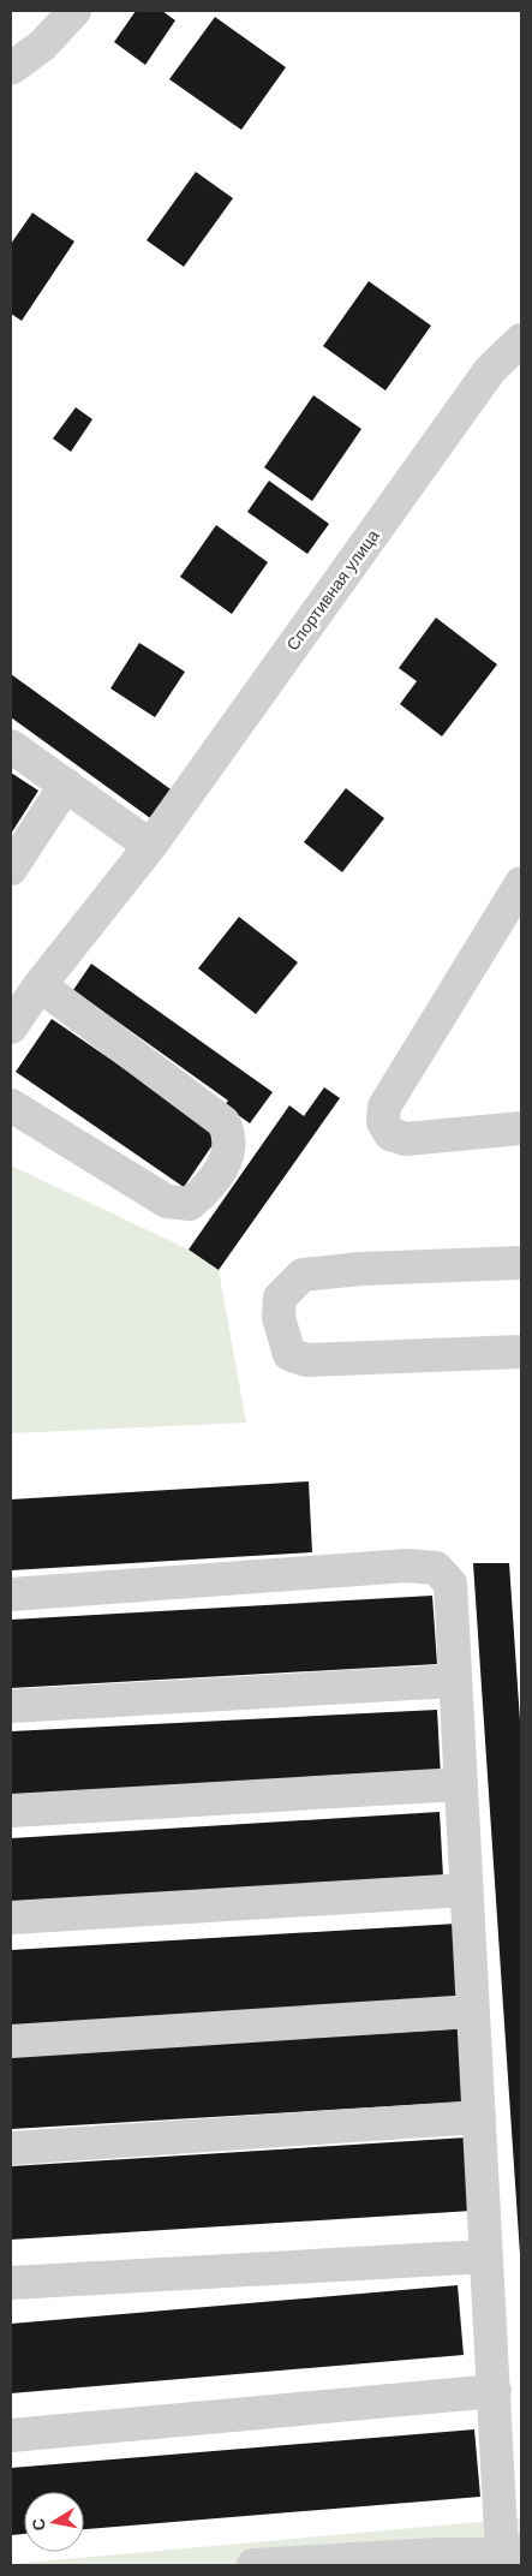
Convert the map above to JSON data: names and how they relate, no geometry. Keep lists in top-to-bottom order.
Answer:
{
  "streets": {
    "street": ["Спортивная улица"]
  },
  "north": "left"
}
